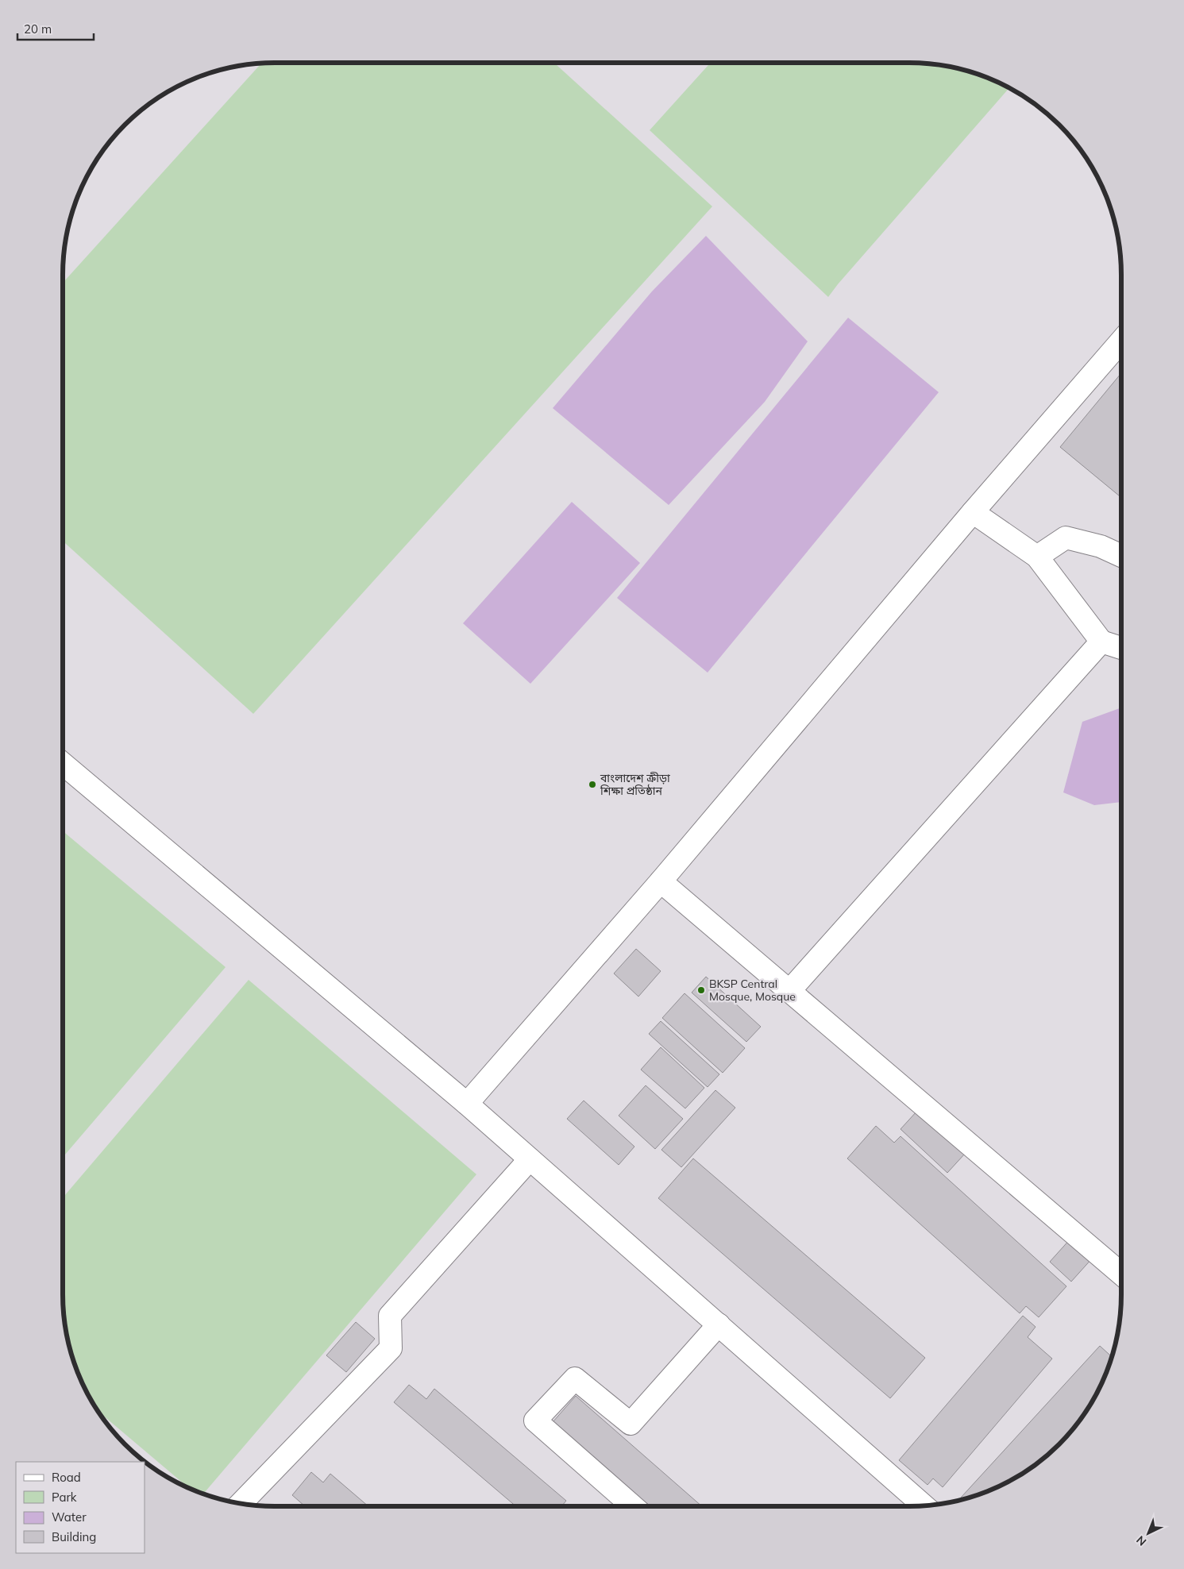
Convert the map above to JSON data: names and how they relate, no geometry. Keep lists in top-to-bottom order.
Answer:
{
  "places": ["বাংলাদেশ ক্রীড়া শিক্ষা প্রতিষ্ঠান", "BKSP Central Mosque, Mosque"],
  "legend": [
    "Road",
    "Park",
    "Water",
    "Building"
  ],
  "scale_bar": "20 m",
  "north": "bottom left"
}
